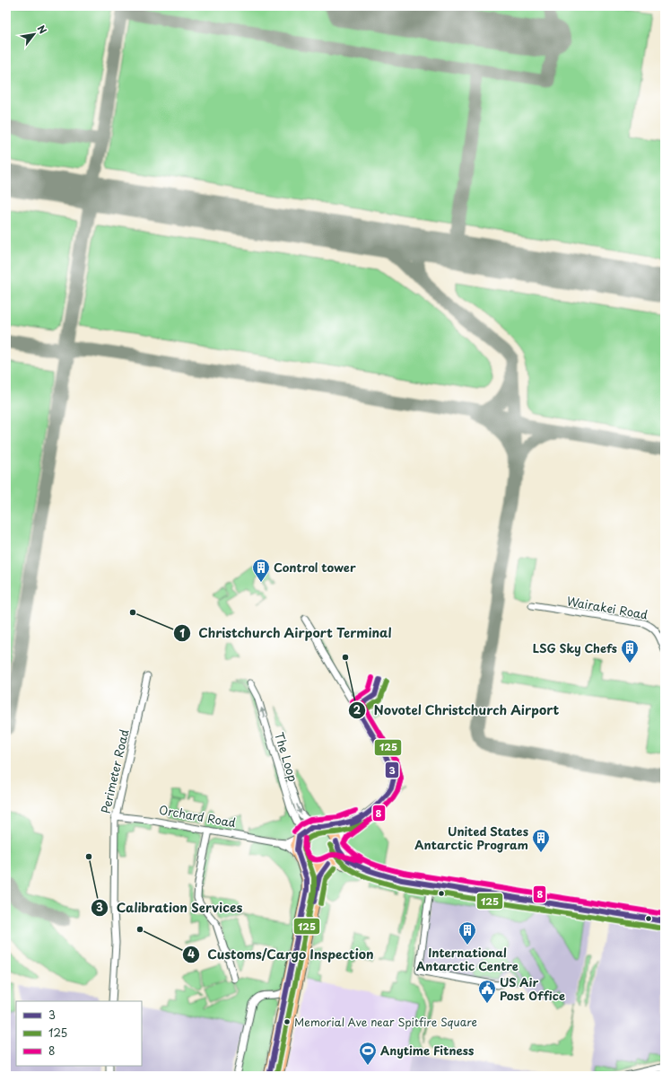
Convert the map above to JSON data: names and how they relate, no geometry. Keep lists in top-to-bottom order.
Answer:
{
  "streets": {
    "street": [
      "Wairakei Road",
      "The Loop",
      "Perimeter Road",
      "Orchard Road"
    ]
  },
  "crossings": [
    ["The Loop", "Orchard Road"],
    ["Perimeter Road", "Orchard Road"]
  ],
  "places": {
    "building": [
      "Control tower",
      "LSG Sky Chefs",
      "United States Antarctic Program",
      "International Antarctic Centre"
    ],
    "other": [
      "Christchurch Airport Terminal",
      "Novotel Christchurch Airport",
      "Calibration Services",
      "Customs/Cargo Inspection",
      "Memorial Ave near Spitfire Square"
    ],
    "public building": ["US Air Post Office"],
    "sports": ["Anytime Fitness"]
  },
  "lines": ["transit line 8", "transit line 3", "transit line 125"],
  "legend": ["3", "125", "8"],
  "north": "top right"
}
